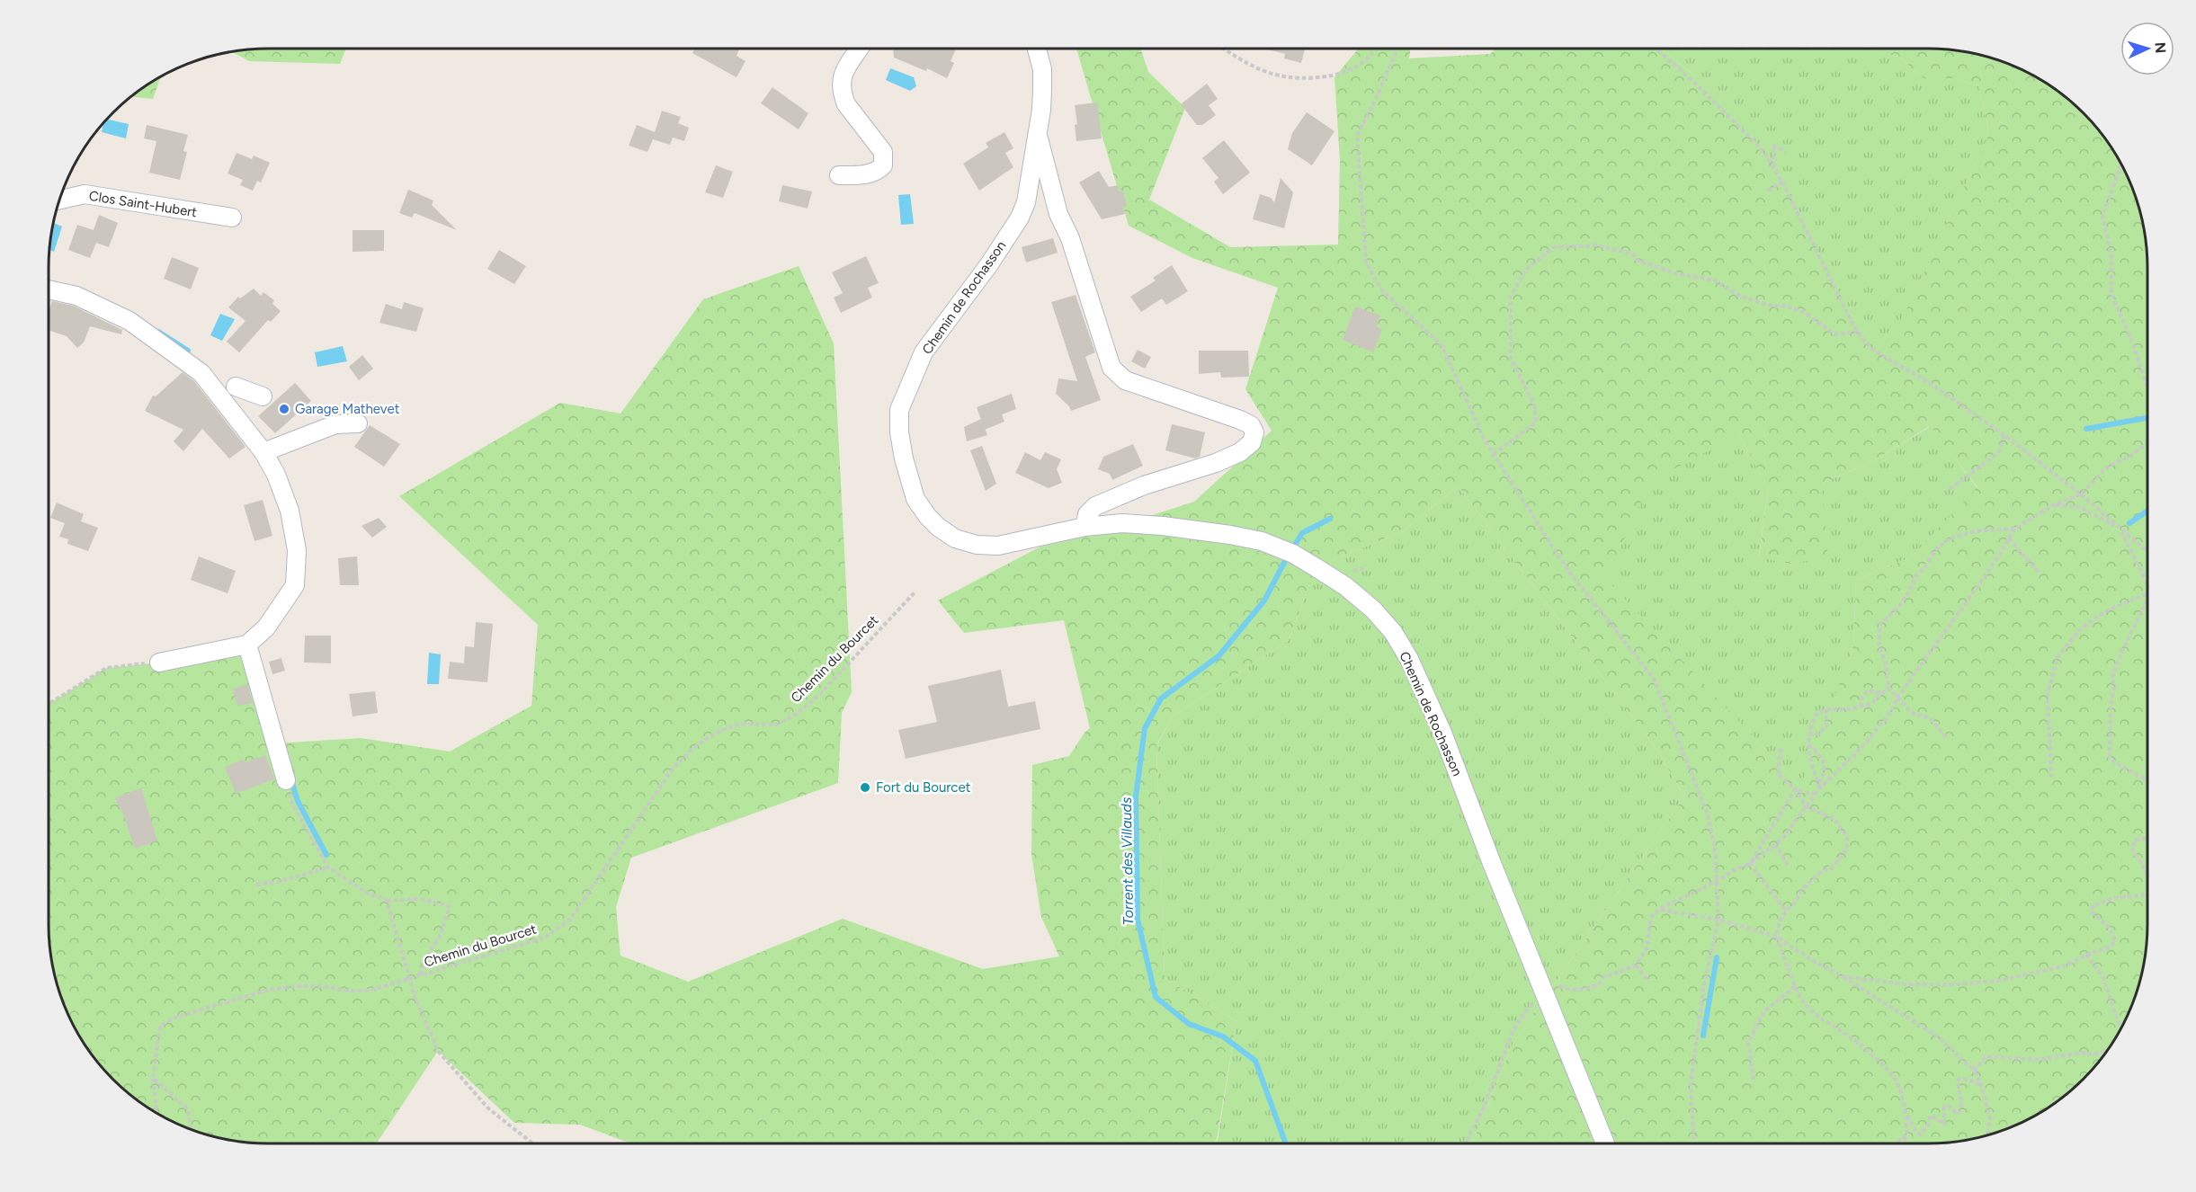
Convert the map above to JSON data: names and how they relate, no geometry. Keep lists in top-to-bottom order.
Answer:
{
  "streets": {
    "street": ["Clos Saint-Hubert", "Chemin de Rochasson"],
    "path": ["Chemin du Bourcet"]
  },
  "water": ["Torrent des Villauds"],
  "places": ["Garage Mathevet", "Fort du Bourcet"],
  "north": "right"
}
